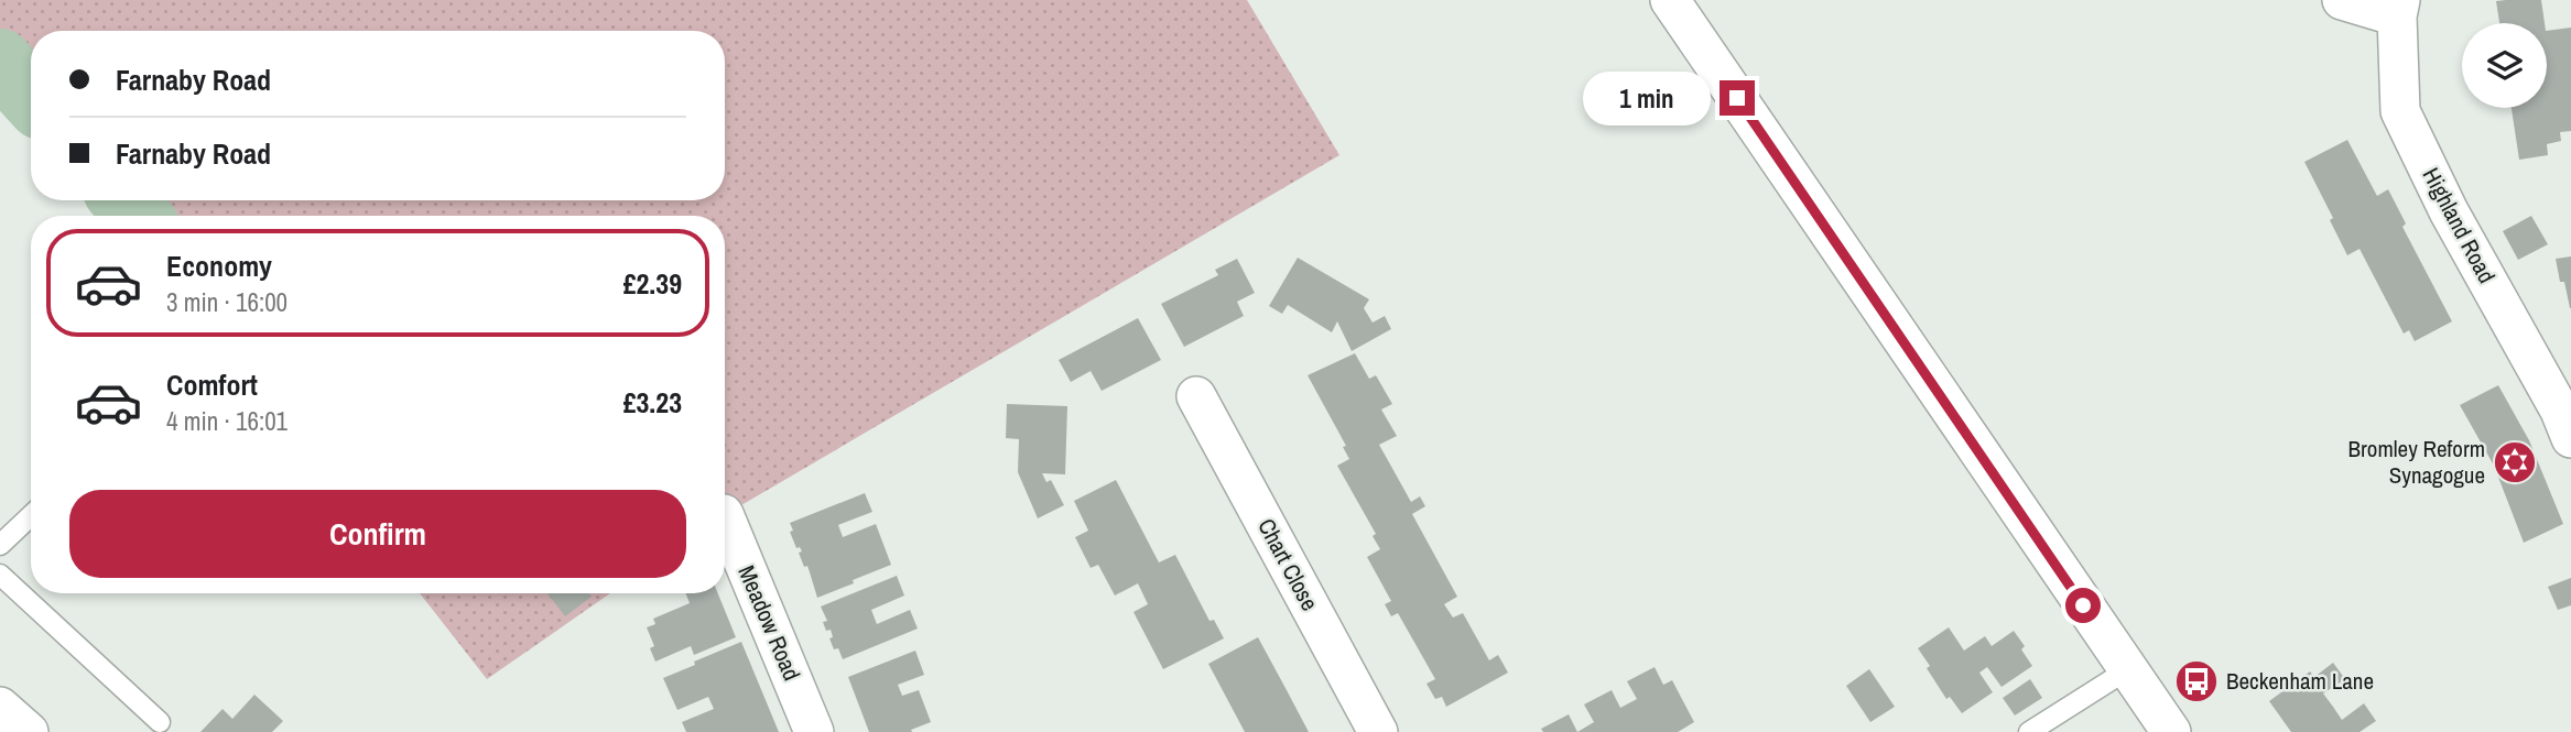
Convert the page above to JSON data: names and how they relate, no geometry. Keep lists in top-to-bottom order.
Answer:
{
  "streets": {
    "street": ["Highland Road", "Chart Close", "Meadow Road"]
  },
  "places": {
    "synagogue": ["Bromley Reform Synagogue"],
    "bus stop": ["Beckenham Lane"]
  },
  "page": {
    "banner": ["Farnaby Road", "Farnaby Road"],
    "bubble": "1 min",
    "list": [
      {
        "name": "Economy",
        "note": "3 min · 16:00",
        "value": "£2.39"
      },
      {
        "name": "Comfort",
        "note": "4 min · 16:01",
        "value": "£3.23"
      }
    ],
    "buttons": "Confirm"
  }
}
